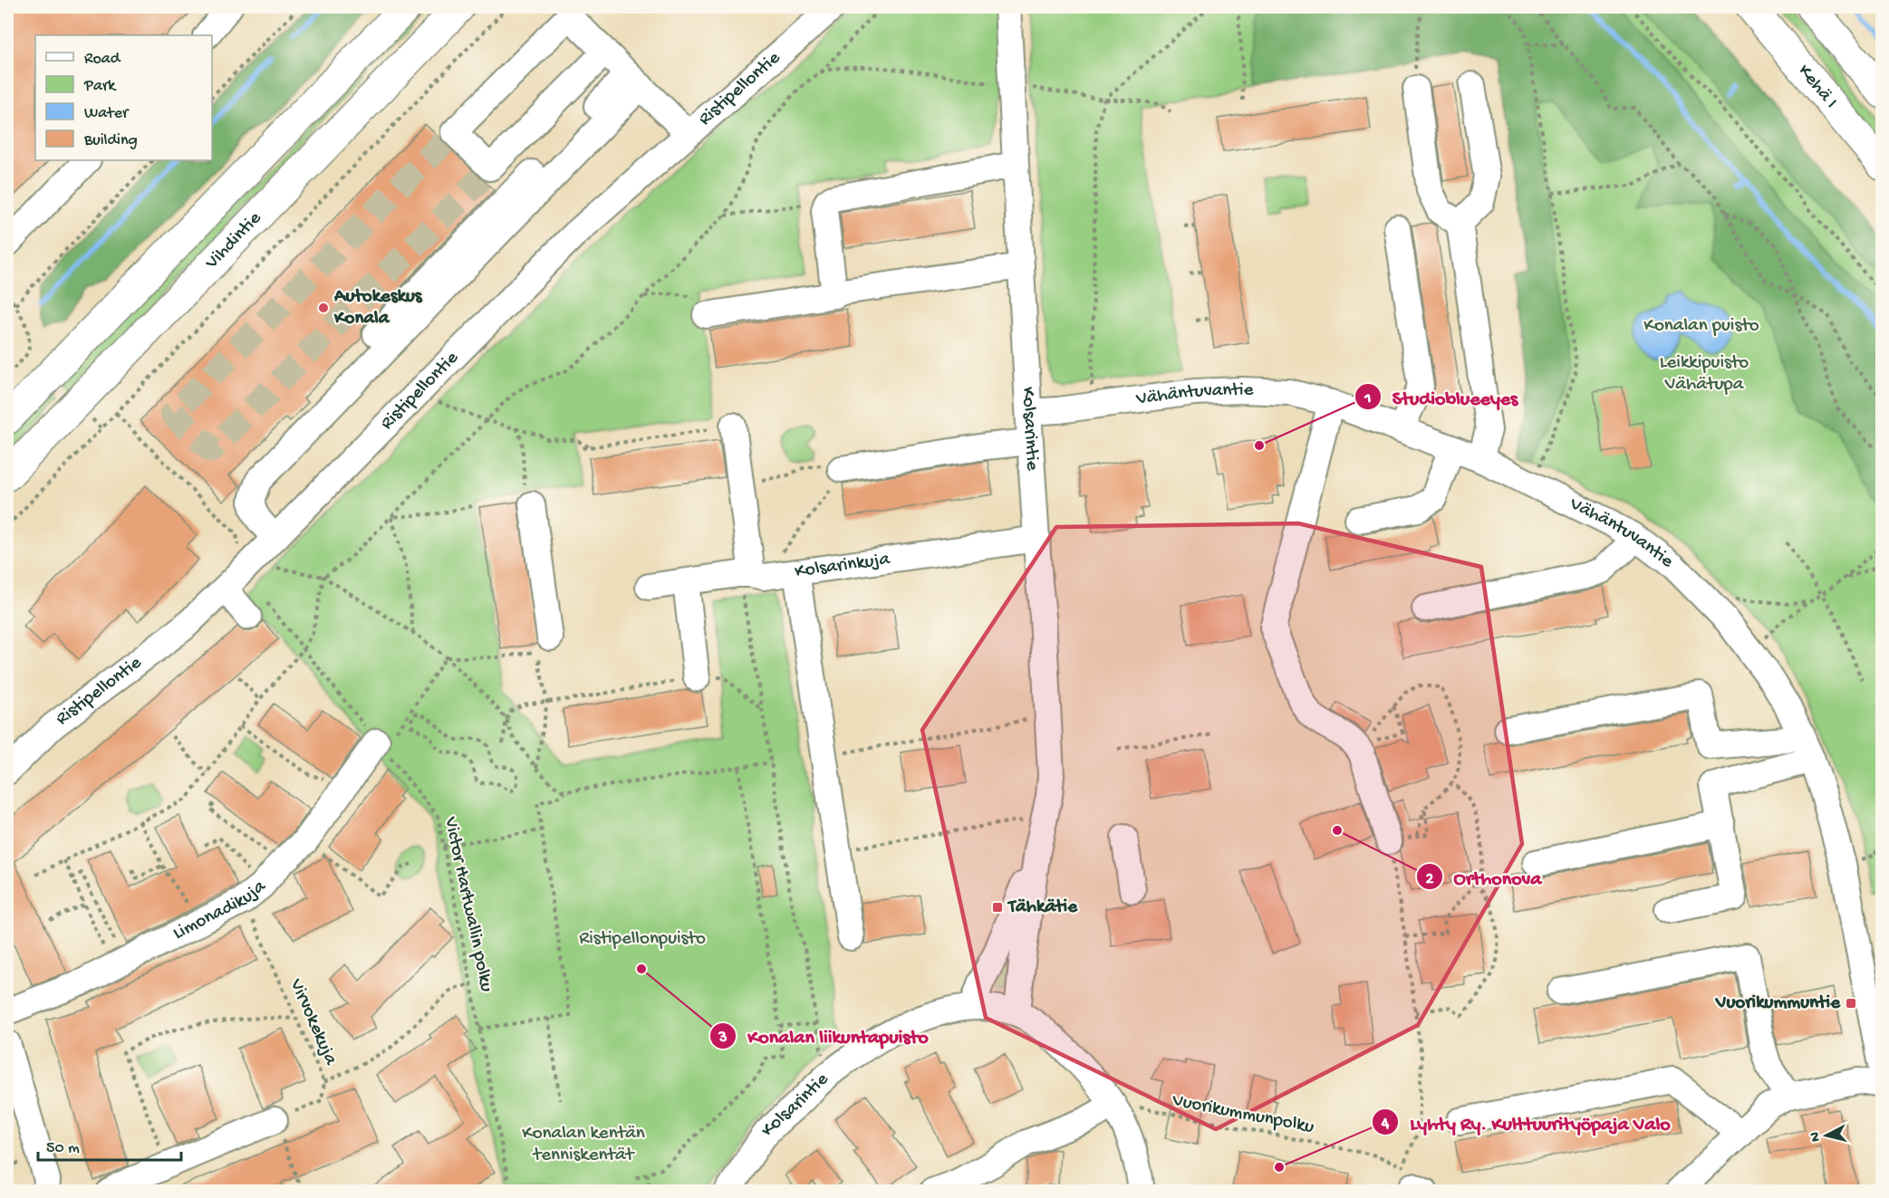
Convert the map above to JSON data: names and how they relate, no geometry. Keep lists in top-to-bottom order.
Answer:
{
  "streets": {
    "main road": ["Kehä I", "Vihdintie"],
    "street": [
      "Ristipellontie",
      "Vähäntuvantie",
      "Kolsarintie",
      "Kolsarinkuja",
      "Limonadikuja"
    ],
    "path": ["Victor Hartwallin polku", "Virvokekuja", "Vuorikummunpolku"]
  },
  "crossings": [
    ["Vähäntuvantie", "Kolsarintie"],
    ["Kolsarintie", "Kolsarinkuja"],
    ["Victor Hartwallin polku", "Limonadikuja"],
    ["Limonadikuja", "Virvokekuja"]
  ],
  "parks": [
    "Konalan puisto",
    "Leikkipuisto Vähätupa",
    "Ristipellonpuisto",
    "Konalan kentän tenniskentät"
  ],
  "places": {
    "other": [
      "Autokeskus Konala",
      "Studioblueeyes",
      "Orthonova",
      "Konalan liikuntapuisto",
      "Lyhty Ry. Kulttuurityöpaja Valo"
    ],
    "transit": ["Tähkätie", "Vuorikummuntie"]
  },
  "legend": [
    "Road",
    "Park",
    "Water",
    "Building"
  ],
  "scale_bar": "50 m",
  "north": "left"
}
